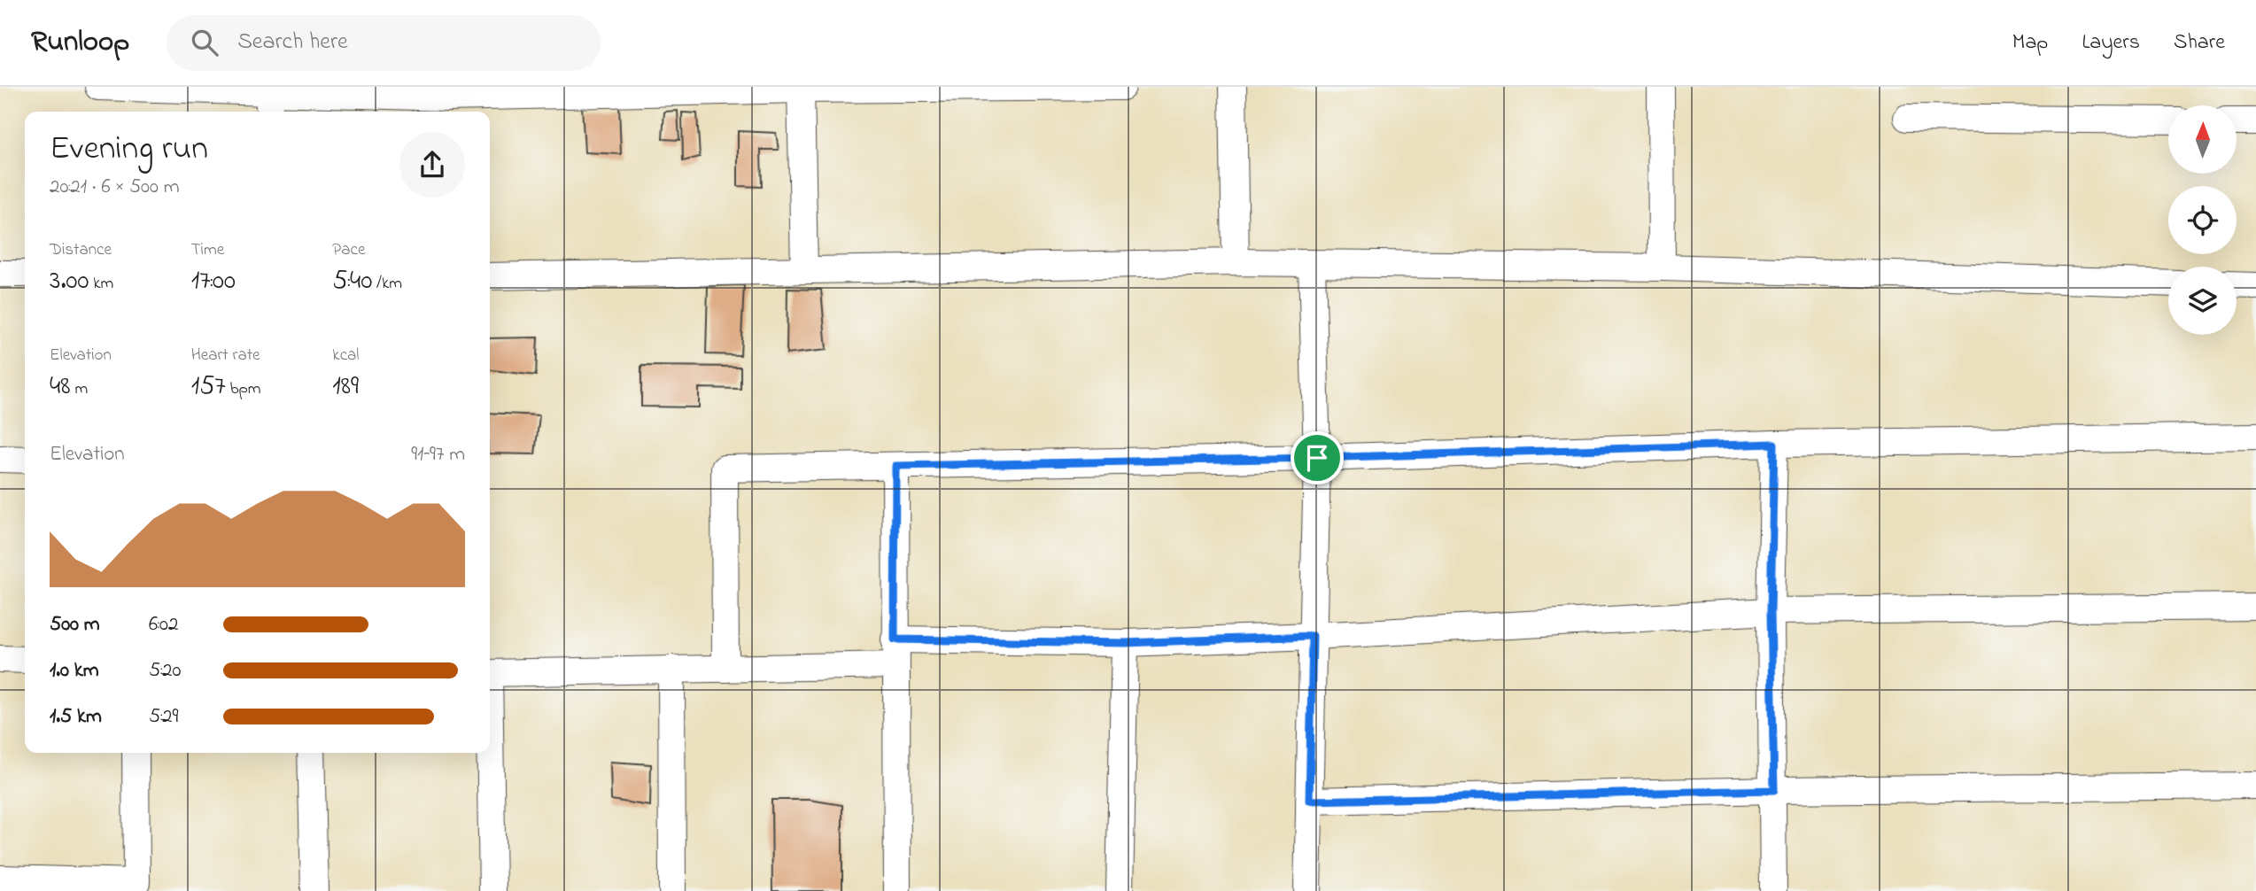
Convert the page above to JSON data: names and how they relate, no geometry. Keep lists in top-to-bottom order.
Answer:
{
  "north": "top",
  "page": {
    "header": "Runloop",
    "search": "Search here",
    "nav": ["Map", "Layers", "Share"],
    "heading": ["Evening run", "20:21 · 6 × 500 m"],
    "stats": [
      ["Distance", "3.00 km"],
      ["Time", "17:00"],
      ["Pace", "5:40 /km"],
      ["Elevation", "48 m"],
      ["Heart rate", "157 bpm"],
      ["kcal", "189"]
    ],
    "chart": ["Elevation", "91–97 m"],
    "list": [
      {
        "name": "500 m",
        "note": "6:02"
      },
      {
        "name": "1.0 km",
        "note": "5:20"
      },
      {
        "name": "1.5 km",
        "note": "5:29"
      }
    ]
  }
}
